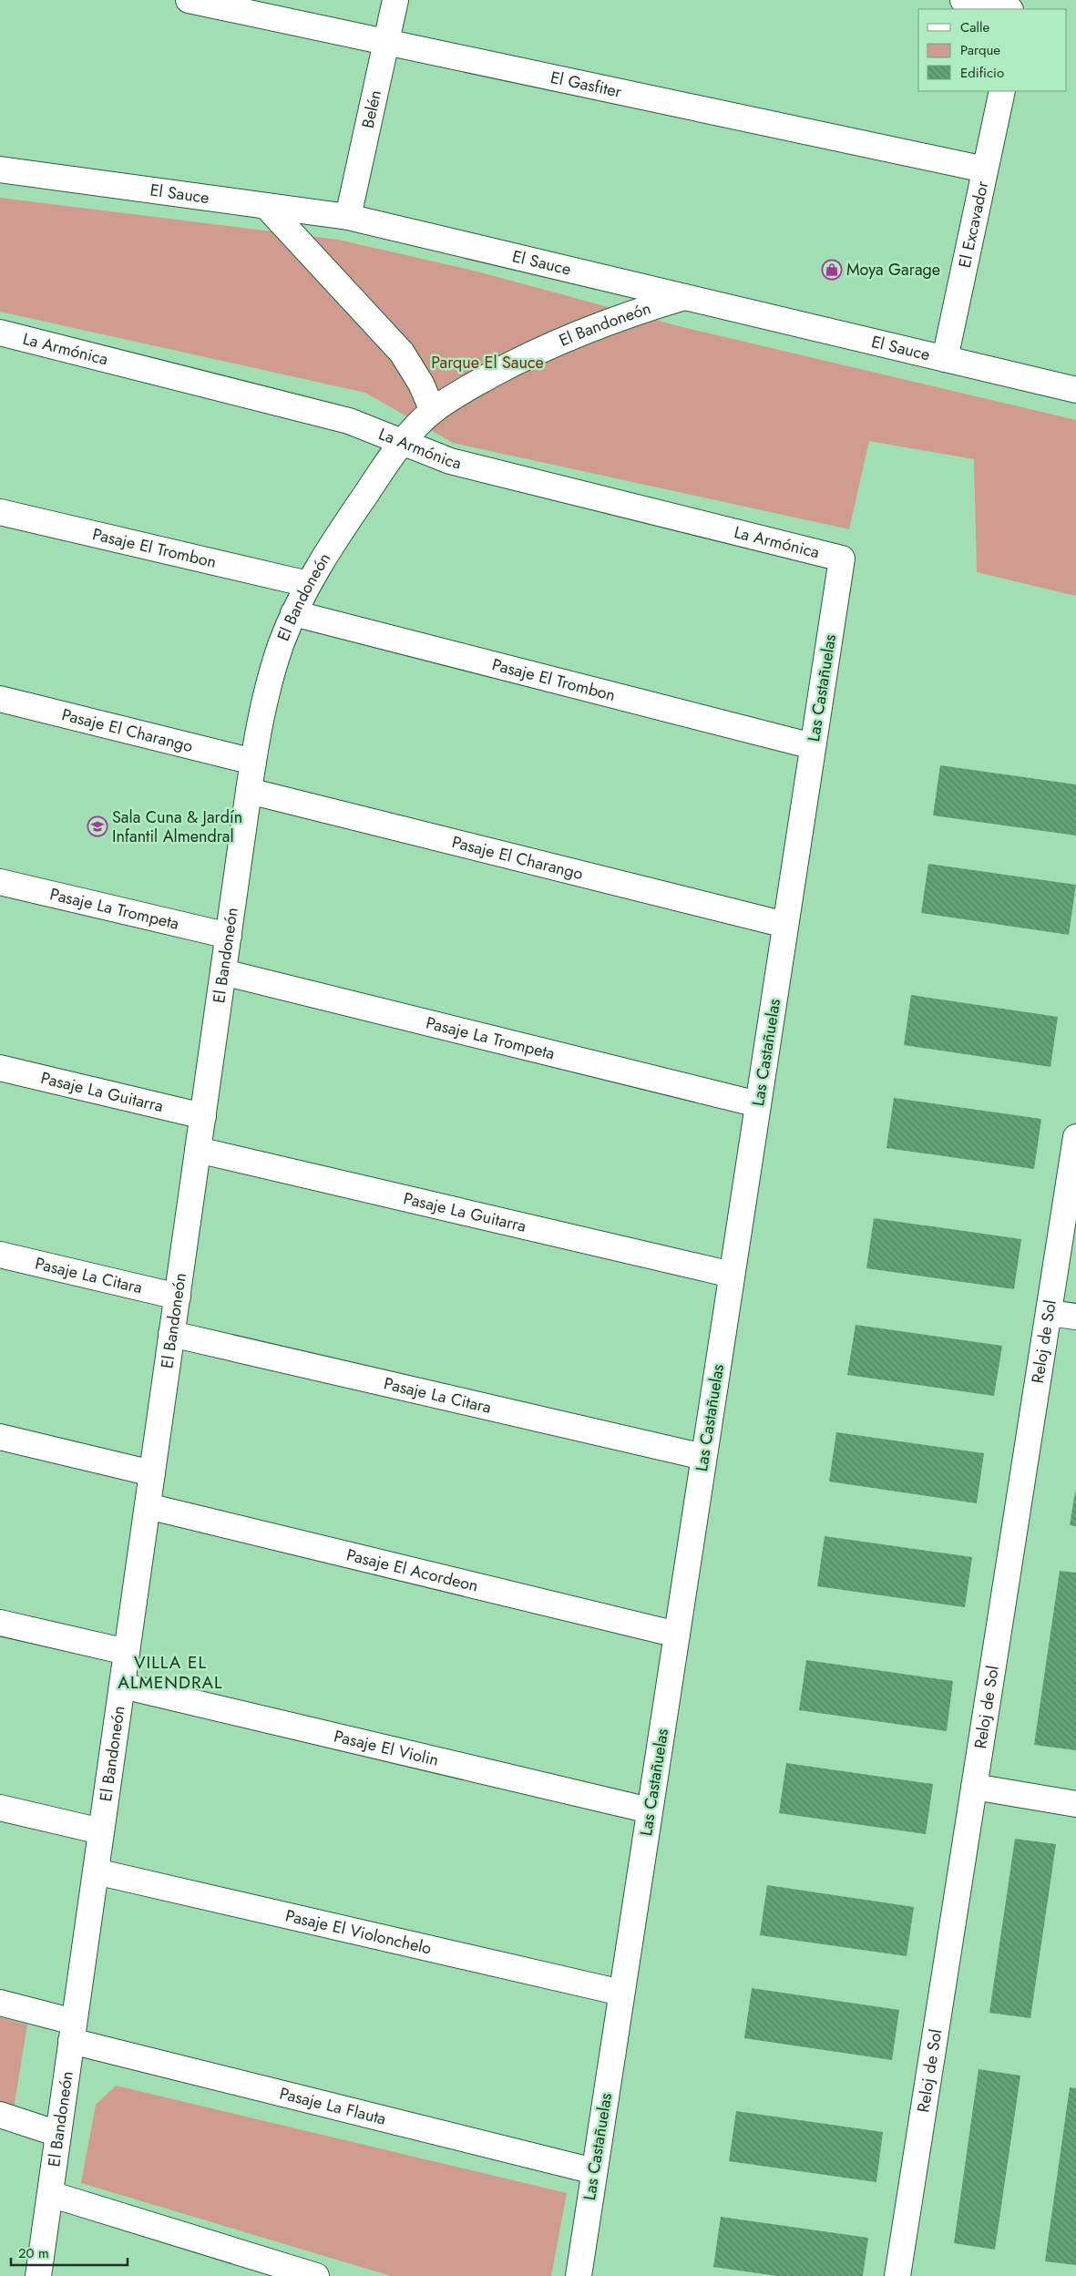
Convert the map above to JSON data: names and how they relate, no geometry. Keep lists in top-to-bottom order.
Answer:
{
  "streets": {
    "street": [
      "El Gasfiter",
      "Belén",
      "El Sauce",
      "El Excavador",
      "El Bandoneón",
      "La Armónica",
      "Pasaje El Trombon",
      "Las Castañuelas",
      "Pasaje El Charango",
      "Pasaje La Trompeta",
      "Pasaje La Guitarra",
      "Pasaje La Citara",
      "Reloj de Sol",
      "Pasaje El Acordeon",
      "Pasaje El Violin",
      "Pasaje El Violonchelo",
      "Pasaje La Flauta"
    ]
  },
  "crossings": [
    ["El Gasfiter", "Belén"],
    ["El Gasfiter", "El Excavador"],
    ["Belén", "El Sauce"],
    ["El Sauce", "El Excavador"],
    ["El Sauce", "El Bandoneón"],
    ["El Bandoneón", "La Armónica"],
    ["El Bandoneón", "Pasaje El Trombon"],
    ["El Bandoneón", "Pasaje El Charango"],
    ["El Bandoneón", "Pasaje La Trompeta"],
    ["El Bandoneón", "Pasaje La Guitarra"],
    ["El Bandoneón", "Pasaje La Citara"],
    ["El Bandoneón", "Pasaje El Acordeon"],
    ["El Bandoneón", "Pasaje El Violin"],
    ["El Bandoneón", "Pasaje El Violonchelo"],
    ["El Bandoneón", "Pasaje La Flauta"],
    ["La Armónica", "Las Castañuelas"],
    ["Pasaje El Trombon", "Las Castañuelas"],
    ["Las Castañuelas", "Pasaje El Charango"],
    ["Las Castañuelas", "Pasaje La Trompeta"],
    ["Las Castañuelas", "Pasaje La Guitarra"],
    ["Las Castañuelas", "Pasaje La Citara"],
    ["Las Castañuelas", "Pasaje El Acordeon"],
    ["Las Castañuelas", "Pasaje El Violin"],
    ["Las Castañuelas", "Pasaje El Violonchelo"],
    ["Las Castañuelas", "Pasaje La Flauta"]
  ],
  "districts": ["VILLA EL ALMENDRAL"],
  "parks": ["Parque El Sauce"],
  "places": {
    "shop": ["Moya Garage"],
    "school or university": ["Sala Cuna & Jardín Infantil Almendral"]
  },
  "legend": ["Calle", "Parque", "Edificio"],
  "scale_bar": "20 m"
}
